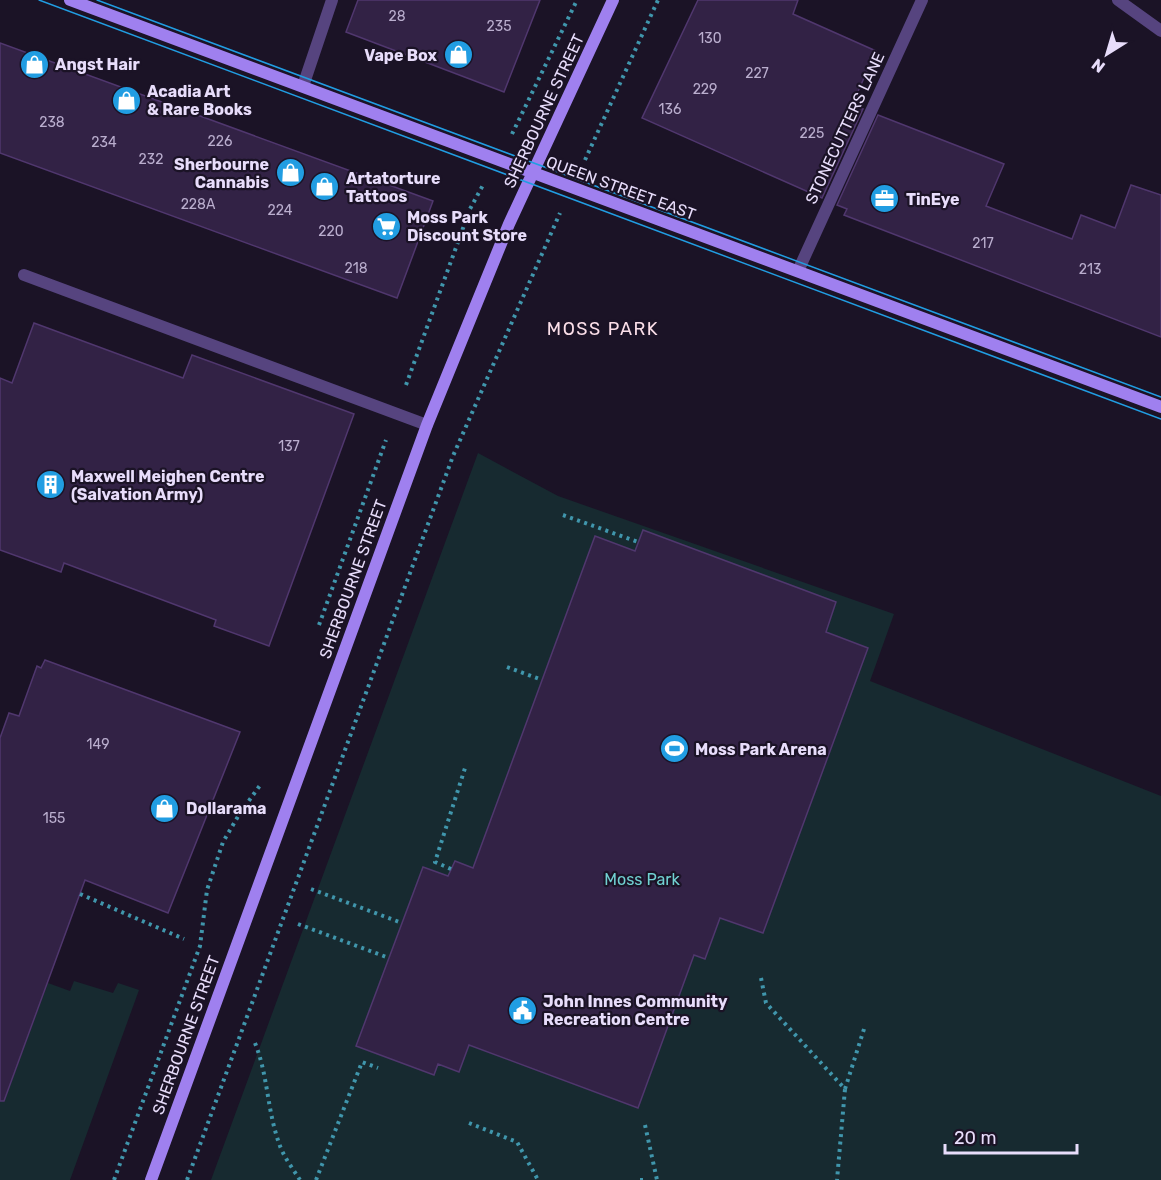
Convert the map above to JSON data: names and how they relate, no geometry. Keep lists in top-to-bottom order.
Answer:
{
  "streets": {
    "street": ["SHERBOURNE STREET", "STONECUTTERS LANE", "QUEEN STREET EAST"]
  },
  "crossings": [
    ["SHERBOURNE STREET", "QUEEN STREET EAST"],
    ["STONECUTTERS LANE", "QUEEN STREET EAST"]
  ],
  "districts": ["MOSS PARK"],
  "parks": ["Moss Park"],
  "places": {
    "shop": [
      "Vape Box",
      "Angst Hair",
      "Acadia Art & Rare Books",
      "Sherbourne Cannabis",
      "Artatorture Tattoos",
      "Dollarama"
    ],
    "office": ["TinEye"],
    "supermarket": ["Moss Park Discount Store"],
    "building": ["Maxwell Meighen Centre (Salvation Army)"],
    "sports": ["Moss Park Arena"],
    "public building": ["John Innes Community Recreation Centre"]
  },
  "house_numbers": [
    "28",
    "235",
    "130",
    "227",
    "229",
    "136",
    "238",
    "225",
    "226",
    "234",
    "232",
    "228A",
    "224",
    "220",
    "217",
    "218",
    "213",
    "137",
    "149",
    "155"
  ],
  "scale_bar": "20 m",
  "north": "bottom left"
}
